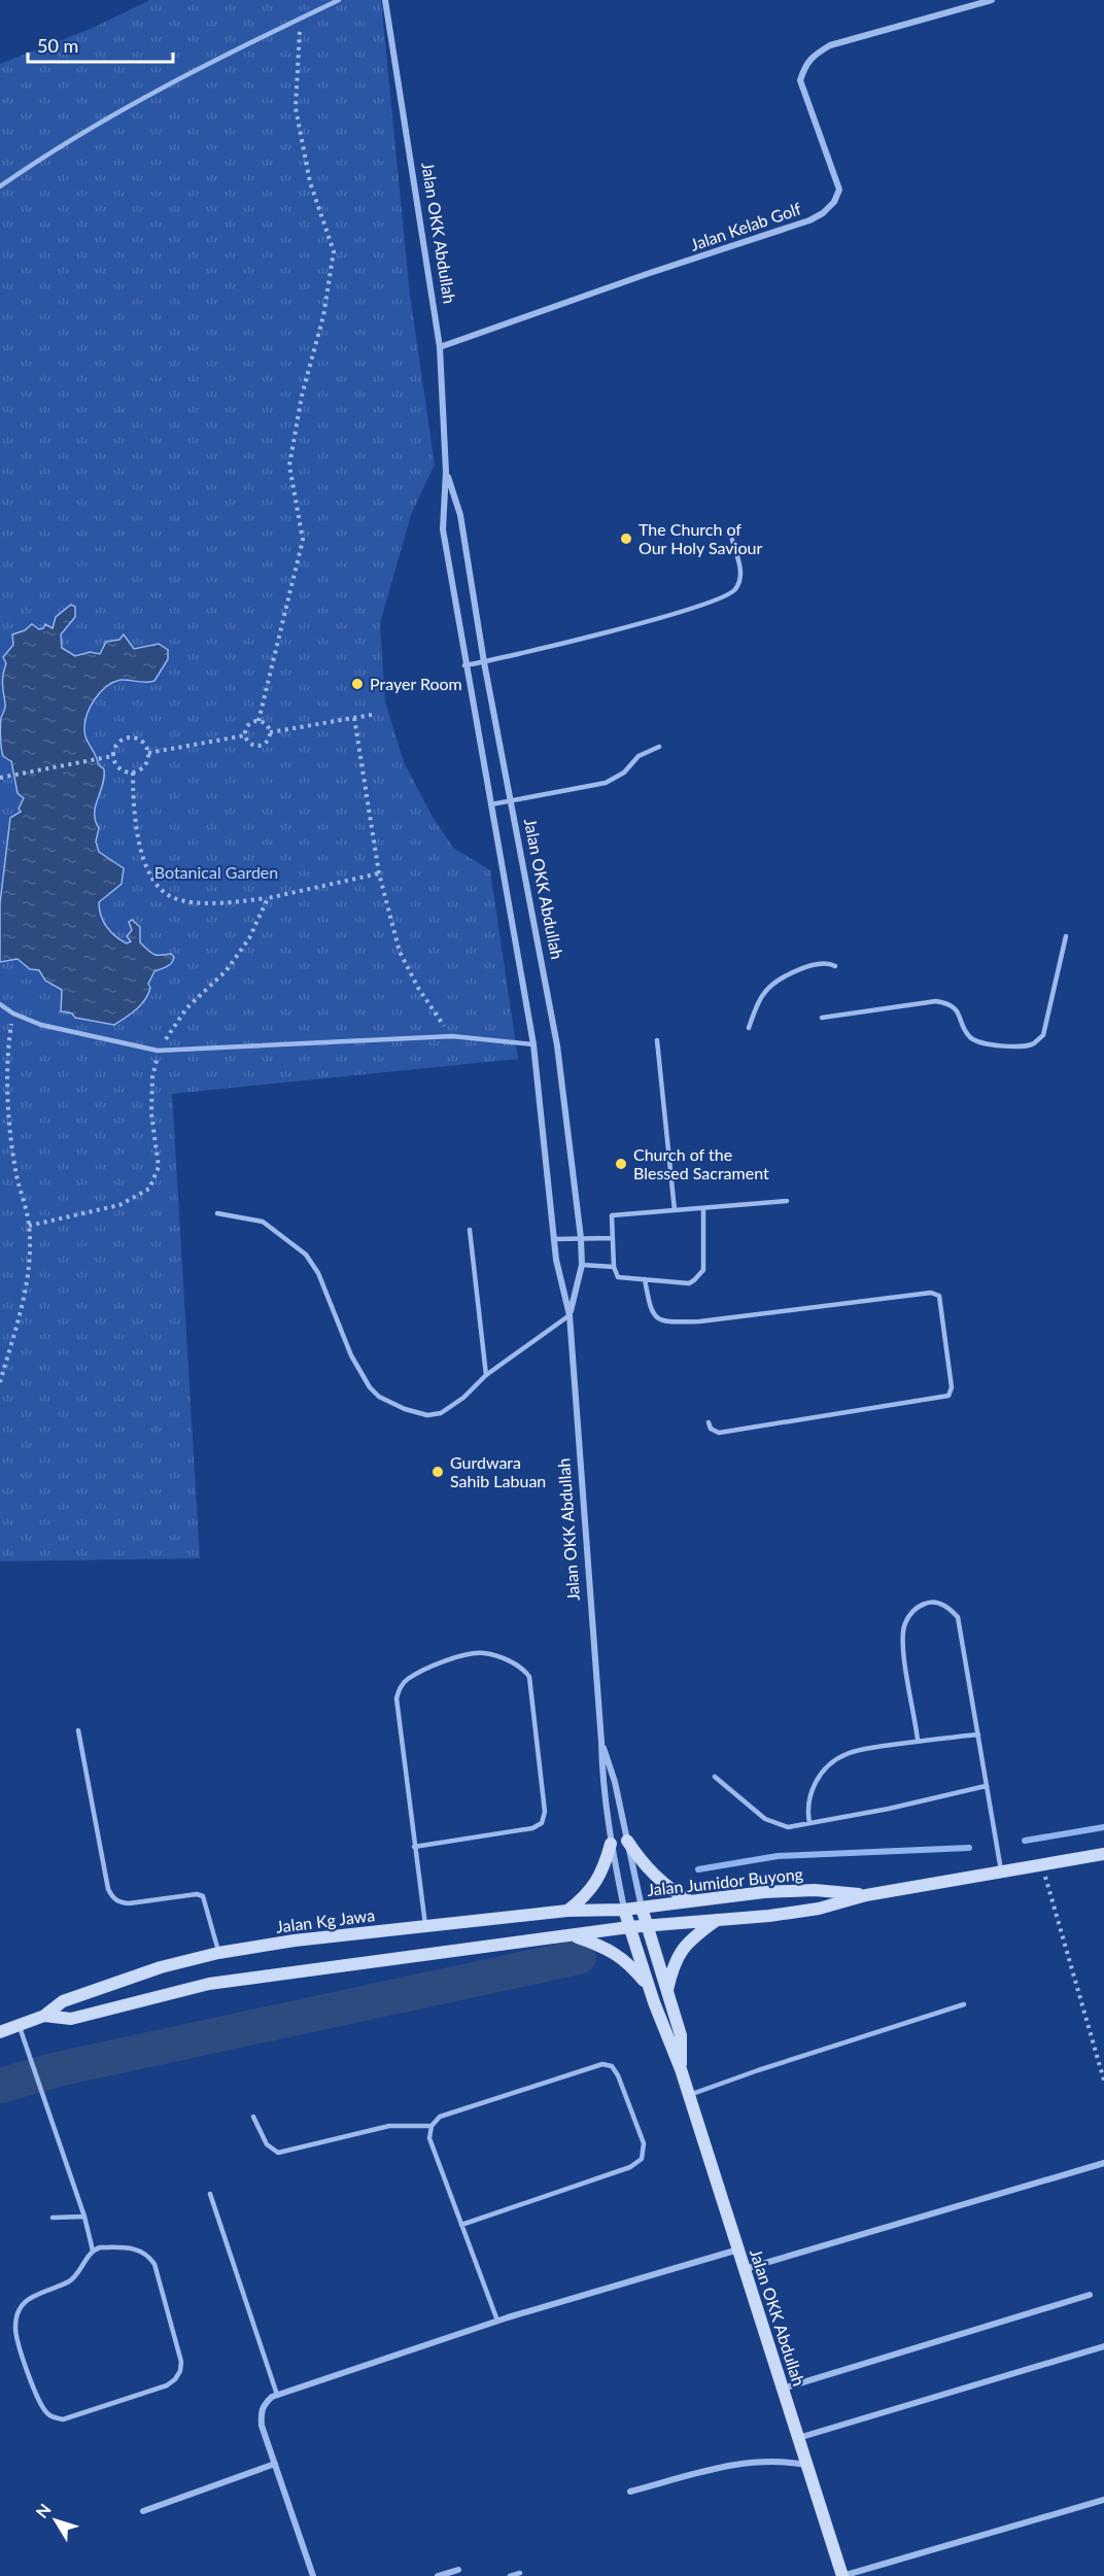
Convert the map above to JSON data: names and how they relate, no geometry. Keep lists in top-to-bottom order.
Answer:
{
  "streets": {
    "main road": ["Jalan OKK Abdullah", "Jalan Jumidor Buyong", "Jalan Kg Jawa"],
    "street": ["Jalan Kelab Golf"]
  },
  "crossings": [
    ["Jalan Kelab Golf", "Jalan OKK Abdullah"],
    ["Jalan OKK Abdullah", "Jalan Jumidor Buyong"],
    ["Jalan OKK Abdullah", "Jalan Kg Jawa"],
    ["Jalan Jumidor Buyong", "Jalan Kg Jawa"]
  ],
  "parks": ["Botanical Garden"],
  "places": [
    "The Church of Our Holy Saviour",
    "Prayer Room",
    "Church of the Blessed Sacrament",
    "Gurdwara Sahib Labuan"
  ],
  "scale_bar": "50 m",
  "north": "top left"
}
